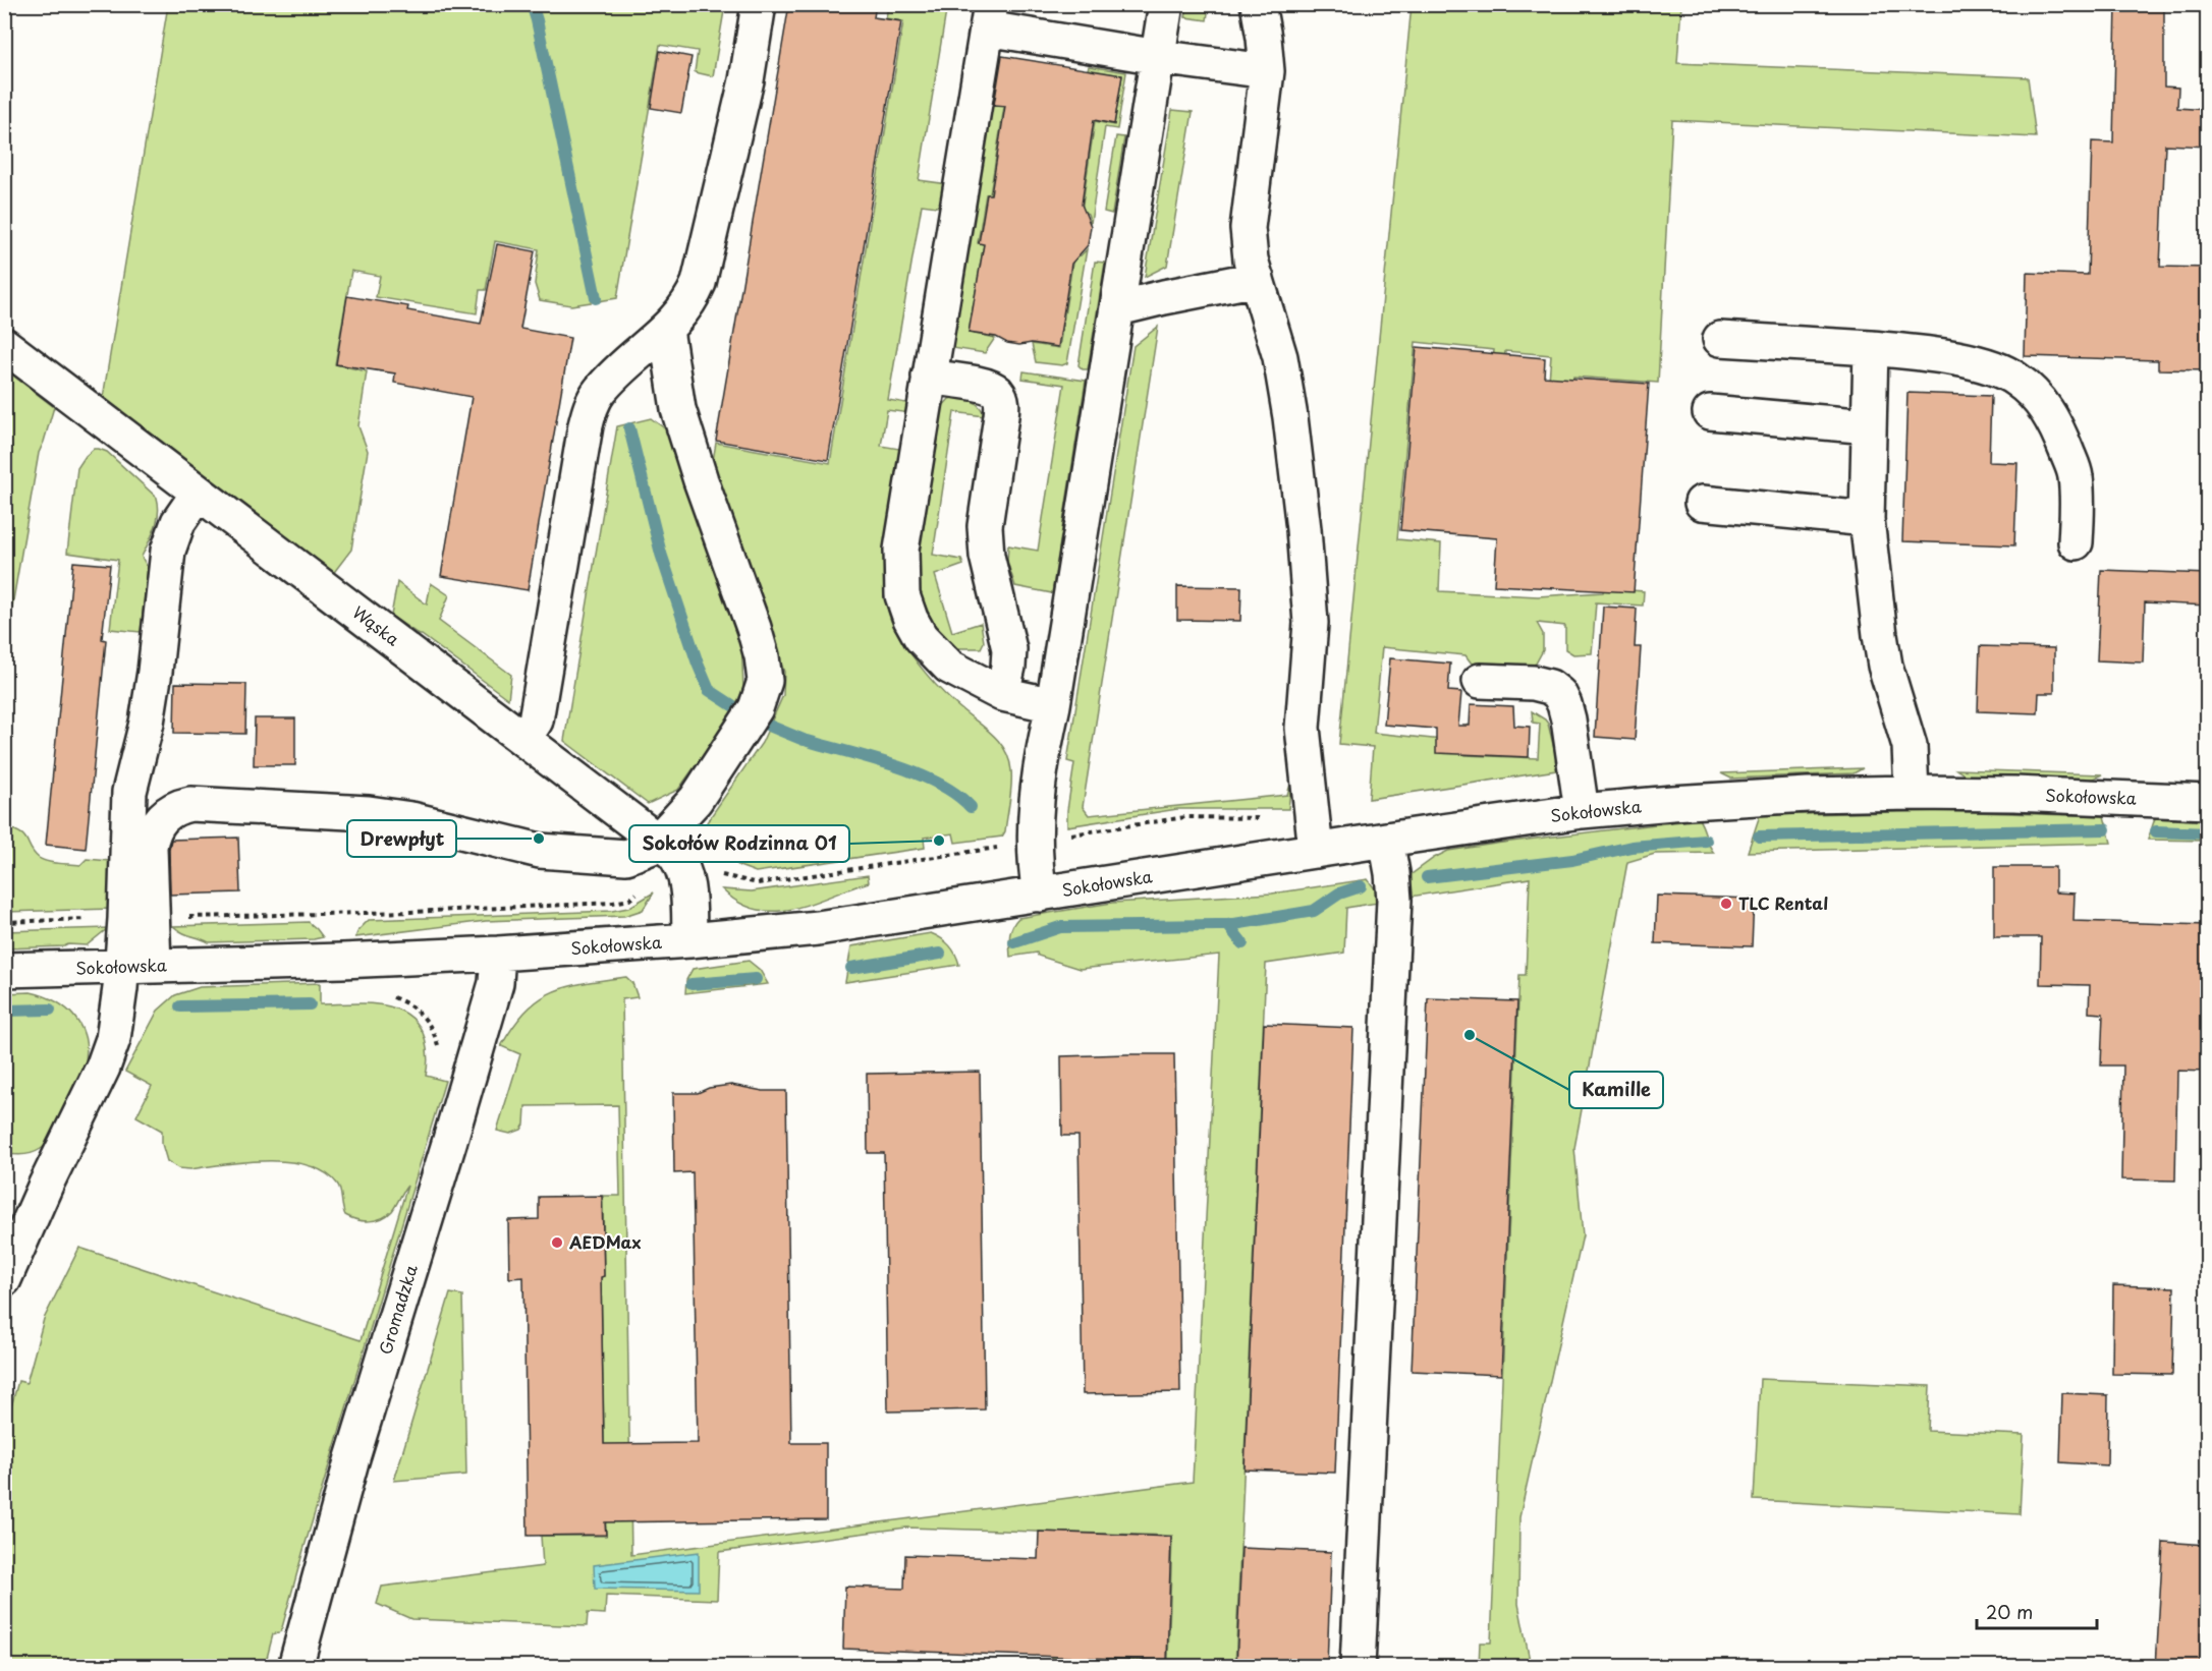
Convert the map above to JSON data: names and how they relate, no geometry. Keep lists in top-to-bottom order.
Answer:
{
  "streets": {
    "street": ["Wąska", "Sokołowska", "Gromadzka"]
  },
  "crossings": [
    ["Wąska", "Sokołowska"],
    ["Sokołowska", "Gromadzka"]
  ],
  "places": [
    "Drewpłyt",
    "Sokołów Rodzinna 01",
    "TLC Rental",
    "Kamille",
    "AEDMax"
  ],
  "scale_bar": "20 m"
}
